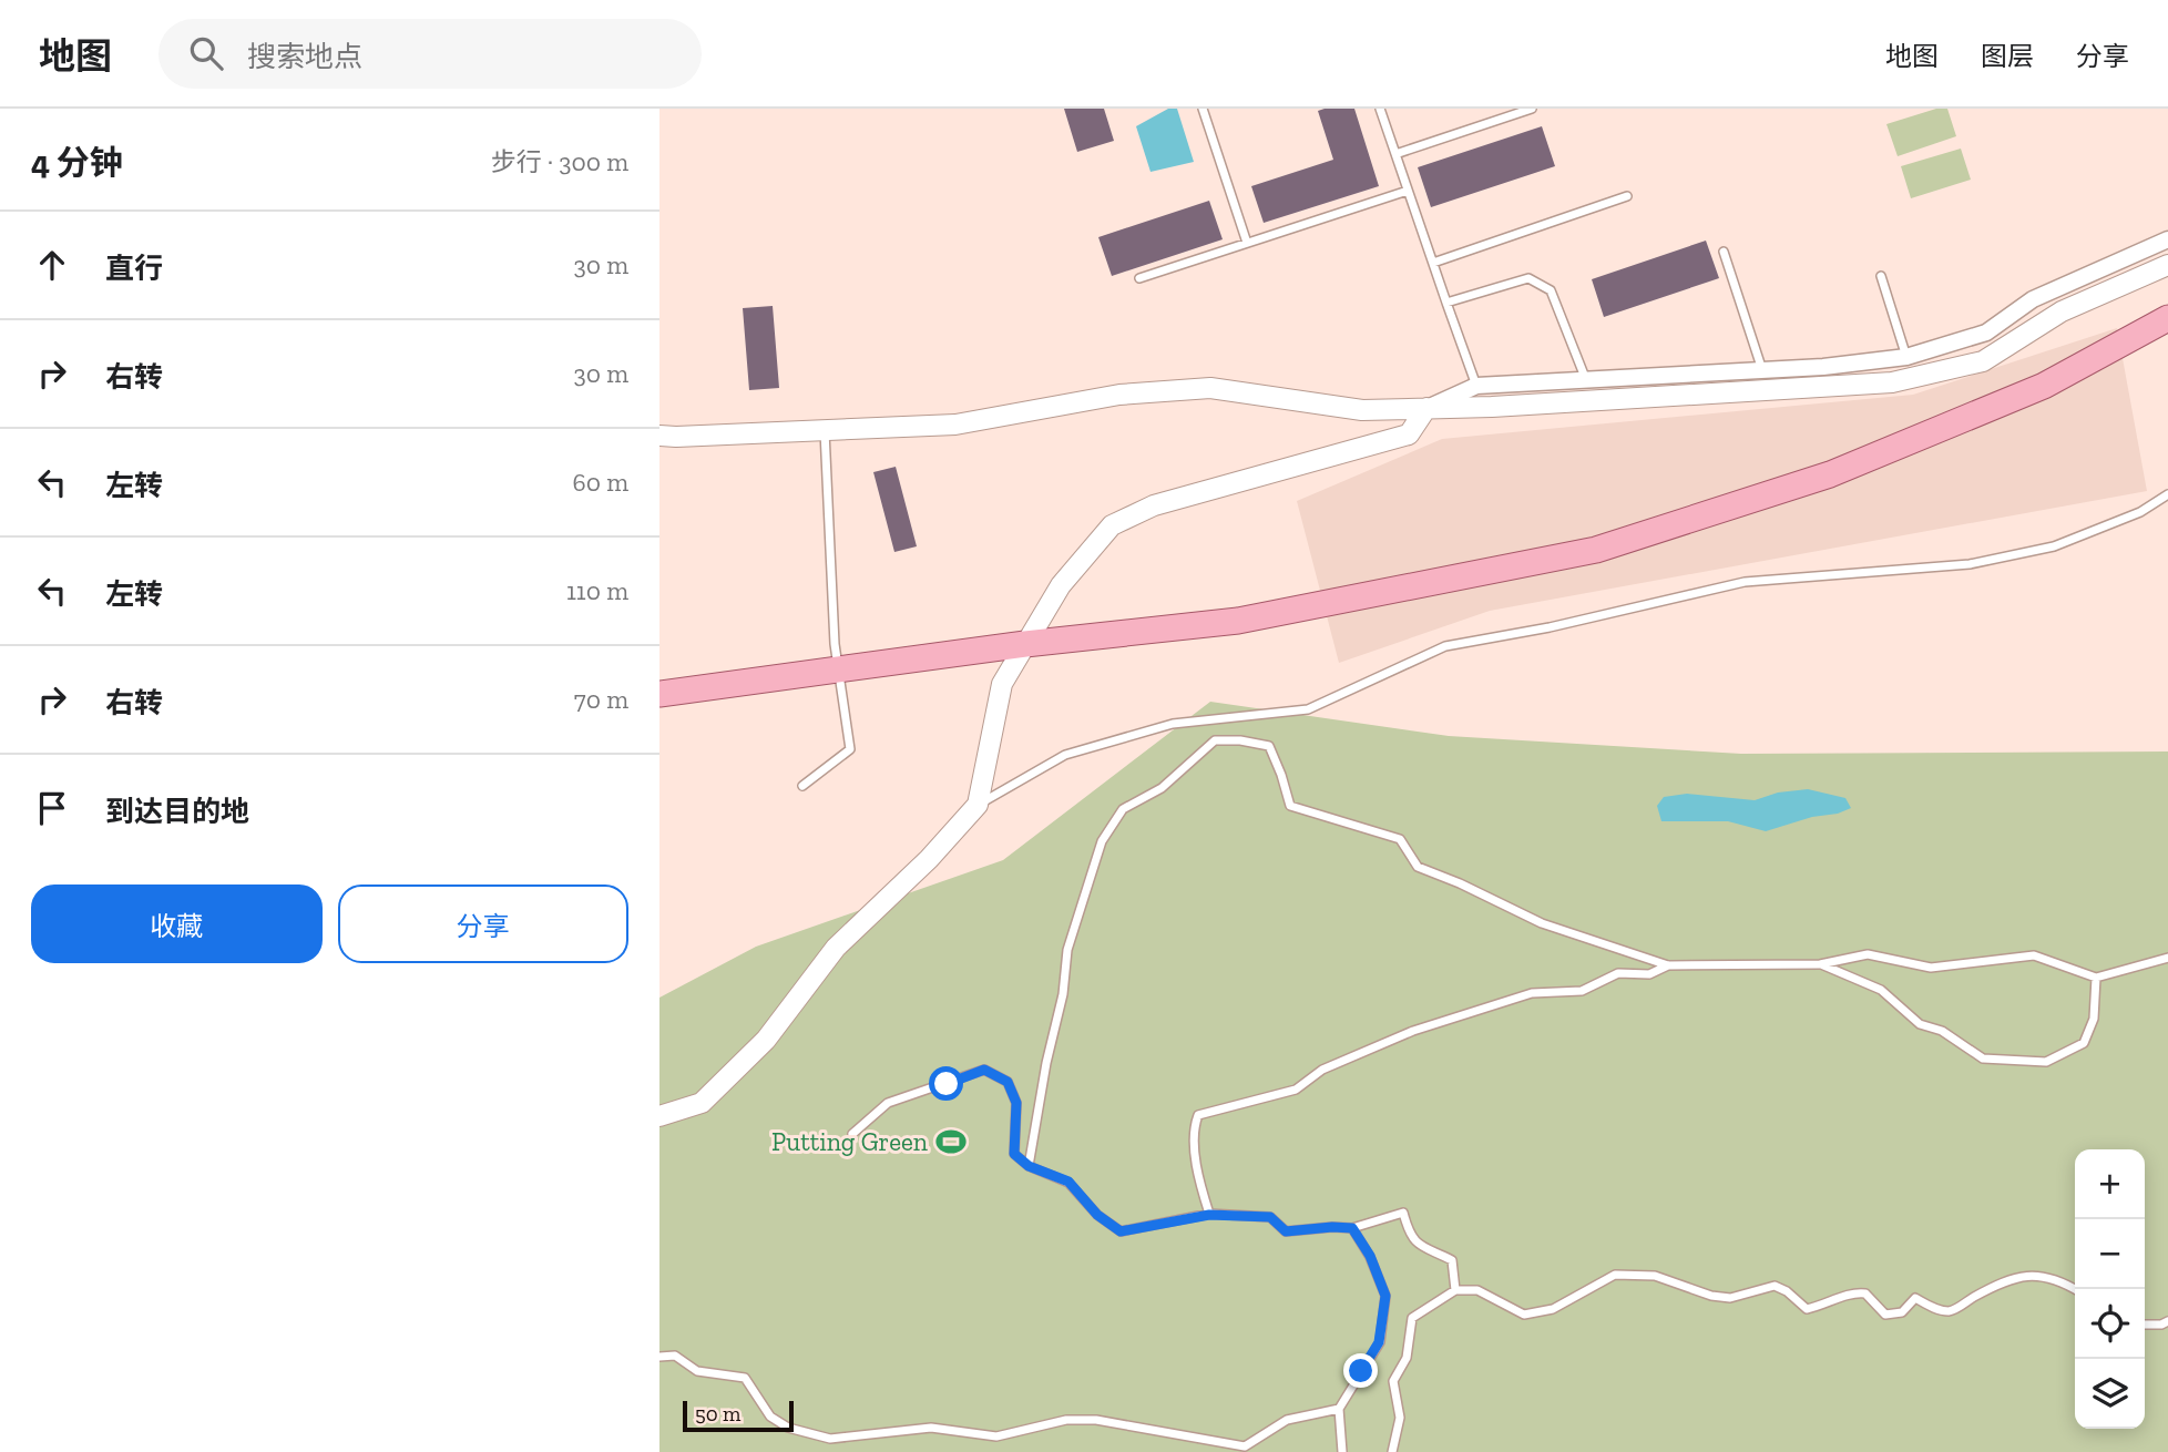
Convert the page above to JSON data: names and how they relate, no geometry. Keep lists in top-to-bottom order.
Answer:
{
  "places": {
    "sports": ["Putting Green"]
  },
  "scale_bar": "50 m",
  "page": {
    "header": "地图",
    "search": "搜索地点",
    "nav": ["地图", "图层", "分享"],
    "heading": ["4 分钟", "步行 · 300 m"],
    "list": [
      ["直行", "30 m"],
      ["右转", "30 m"],
      ["左转", "60 m"],
      ["左转", "110 m"],
      ["右转", "70 m"],
      "到达目的地"
    ],
    "buttons": ["收藏", "分享"],
    "map_buttons": ["+", "−"],
    "scale": "50 m"
  }
}
